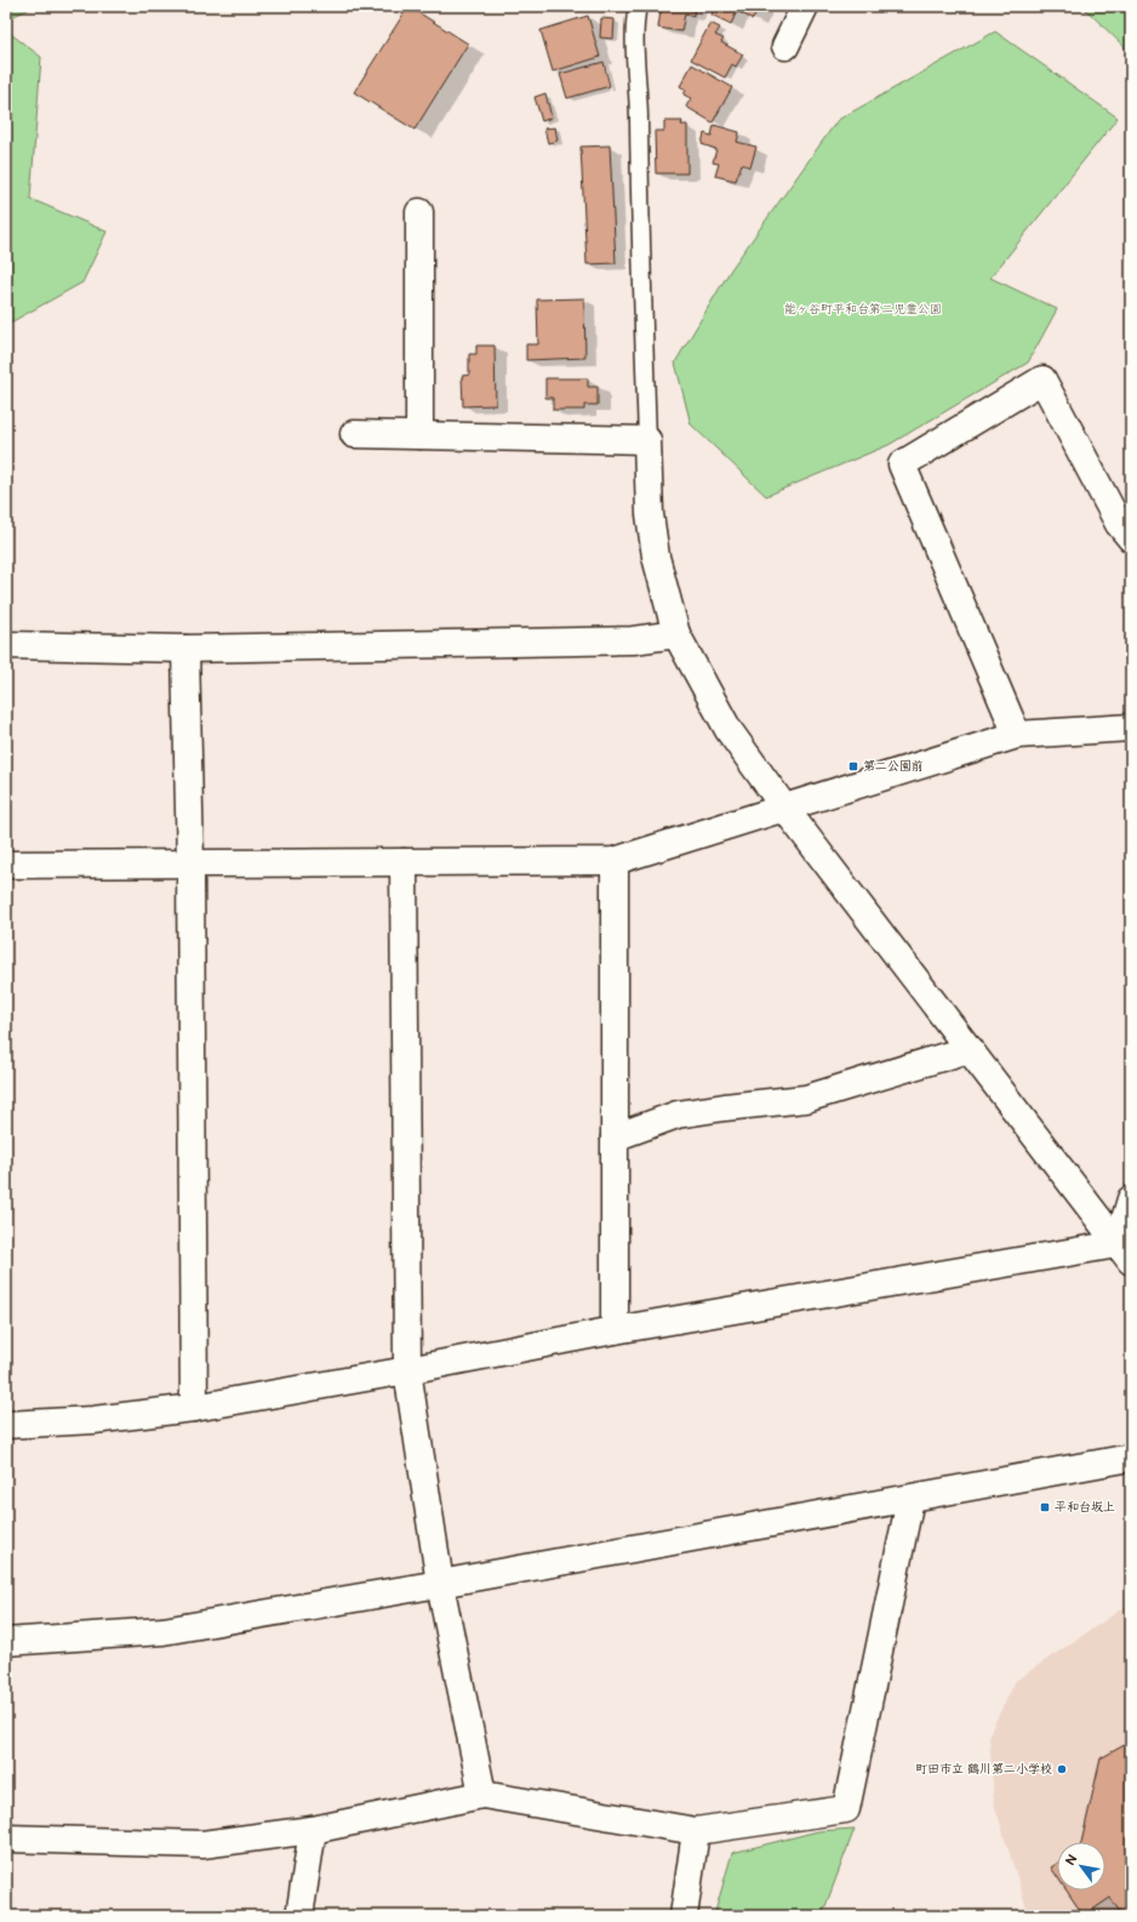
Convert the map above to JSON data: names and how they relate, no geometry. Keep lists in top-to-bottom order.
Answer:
{
  "parks": ["能ヶ谷町平和台第二児童公園"],
  "places": {
    "transit": ["第二公園前", "平和台坂上"],
    "other": ["町田市立 鶴川第二小学校"]
  },
  "north": "top left"
}
